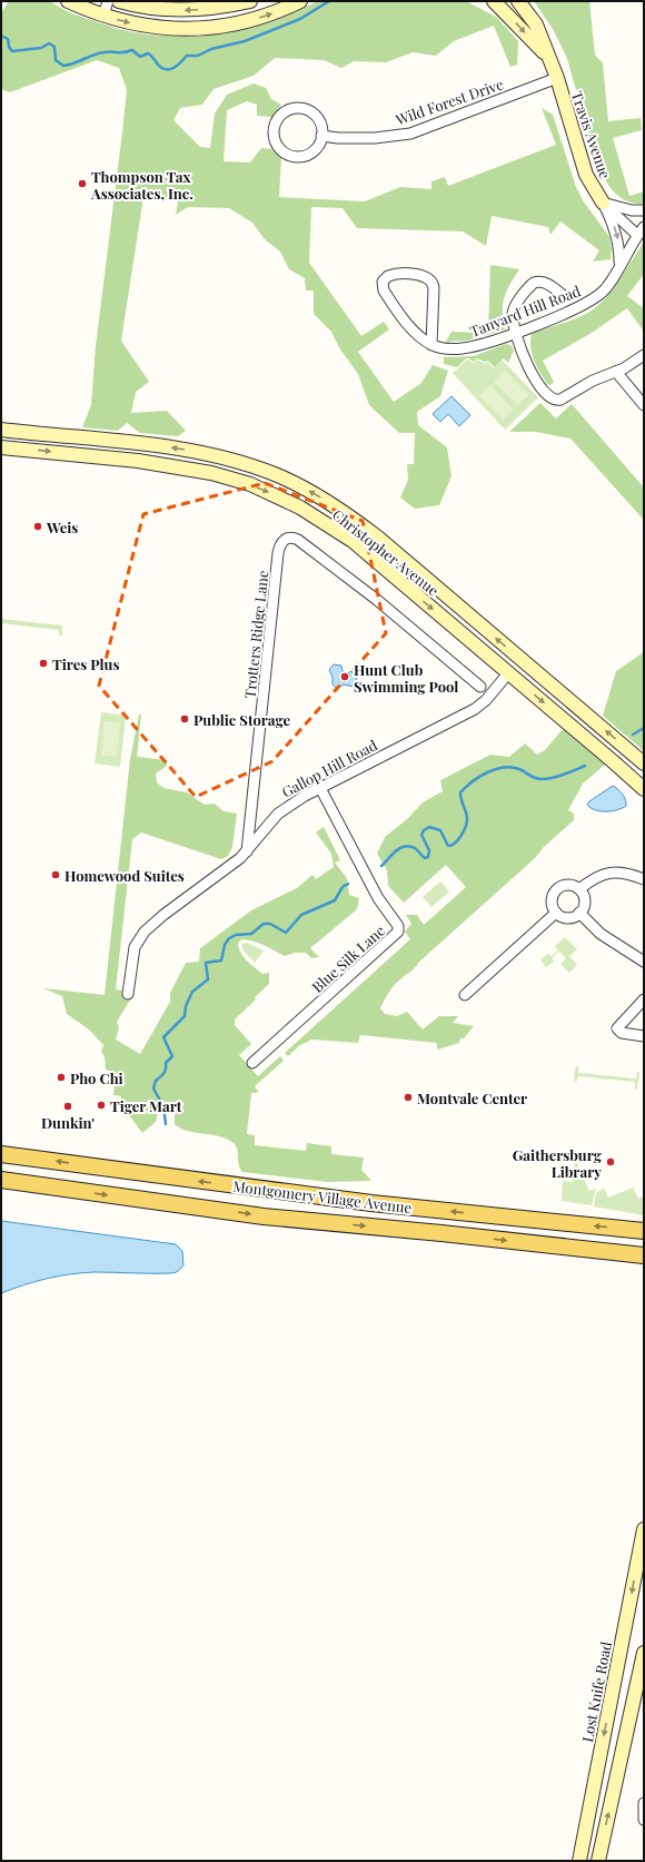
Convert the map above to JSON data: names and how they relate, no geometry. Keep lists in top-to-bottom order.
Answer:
{
  "streets": {
    "main road": ["Montgomery Village Avenue"],
    "street": [
      "Wild Forest Drive",
      "Travis Avenue",
      "Tanyard Hill Road",
      "Christopher Avenue",
      "Trotters Ridge Lane",
      "Gallop Hill Road",
      "Blue Silk Lane",
      "Lost Knife Road"
    ]
  },
  "crossings": [
    ["Wild Forest Drive", "Travis Avenue"],
    ["Travis Avenue", "Tanyard Hill Road"],
    ["Christopher Avenue", "Gallop Hill Road"],
    ["Trotters Ridge Lane", "Gallop Hill Road"],
    ["Gallop Hill Road", "Blue Silk Lane"]
  ],
  "places": [
    "Thompson Tax Associates, Inc.",
    "Weis",
    "Tires Plus",
    "Hunt Club Swimming Pool",
    "Public Storage",
    "Homewood Suites",
    "Pho Chi",
    "Montvale Center",
    "Tiger Mart",
    "Dunkin'",
    "Gaithersburg Library"
  ]
}
